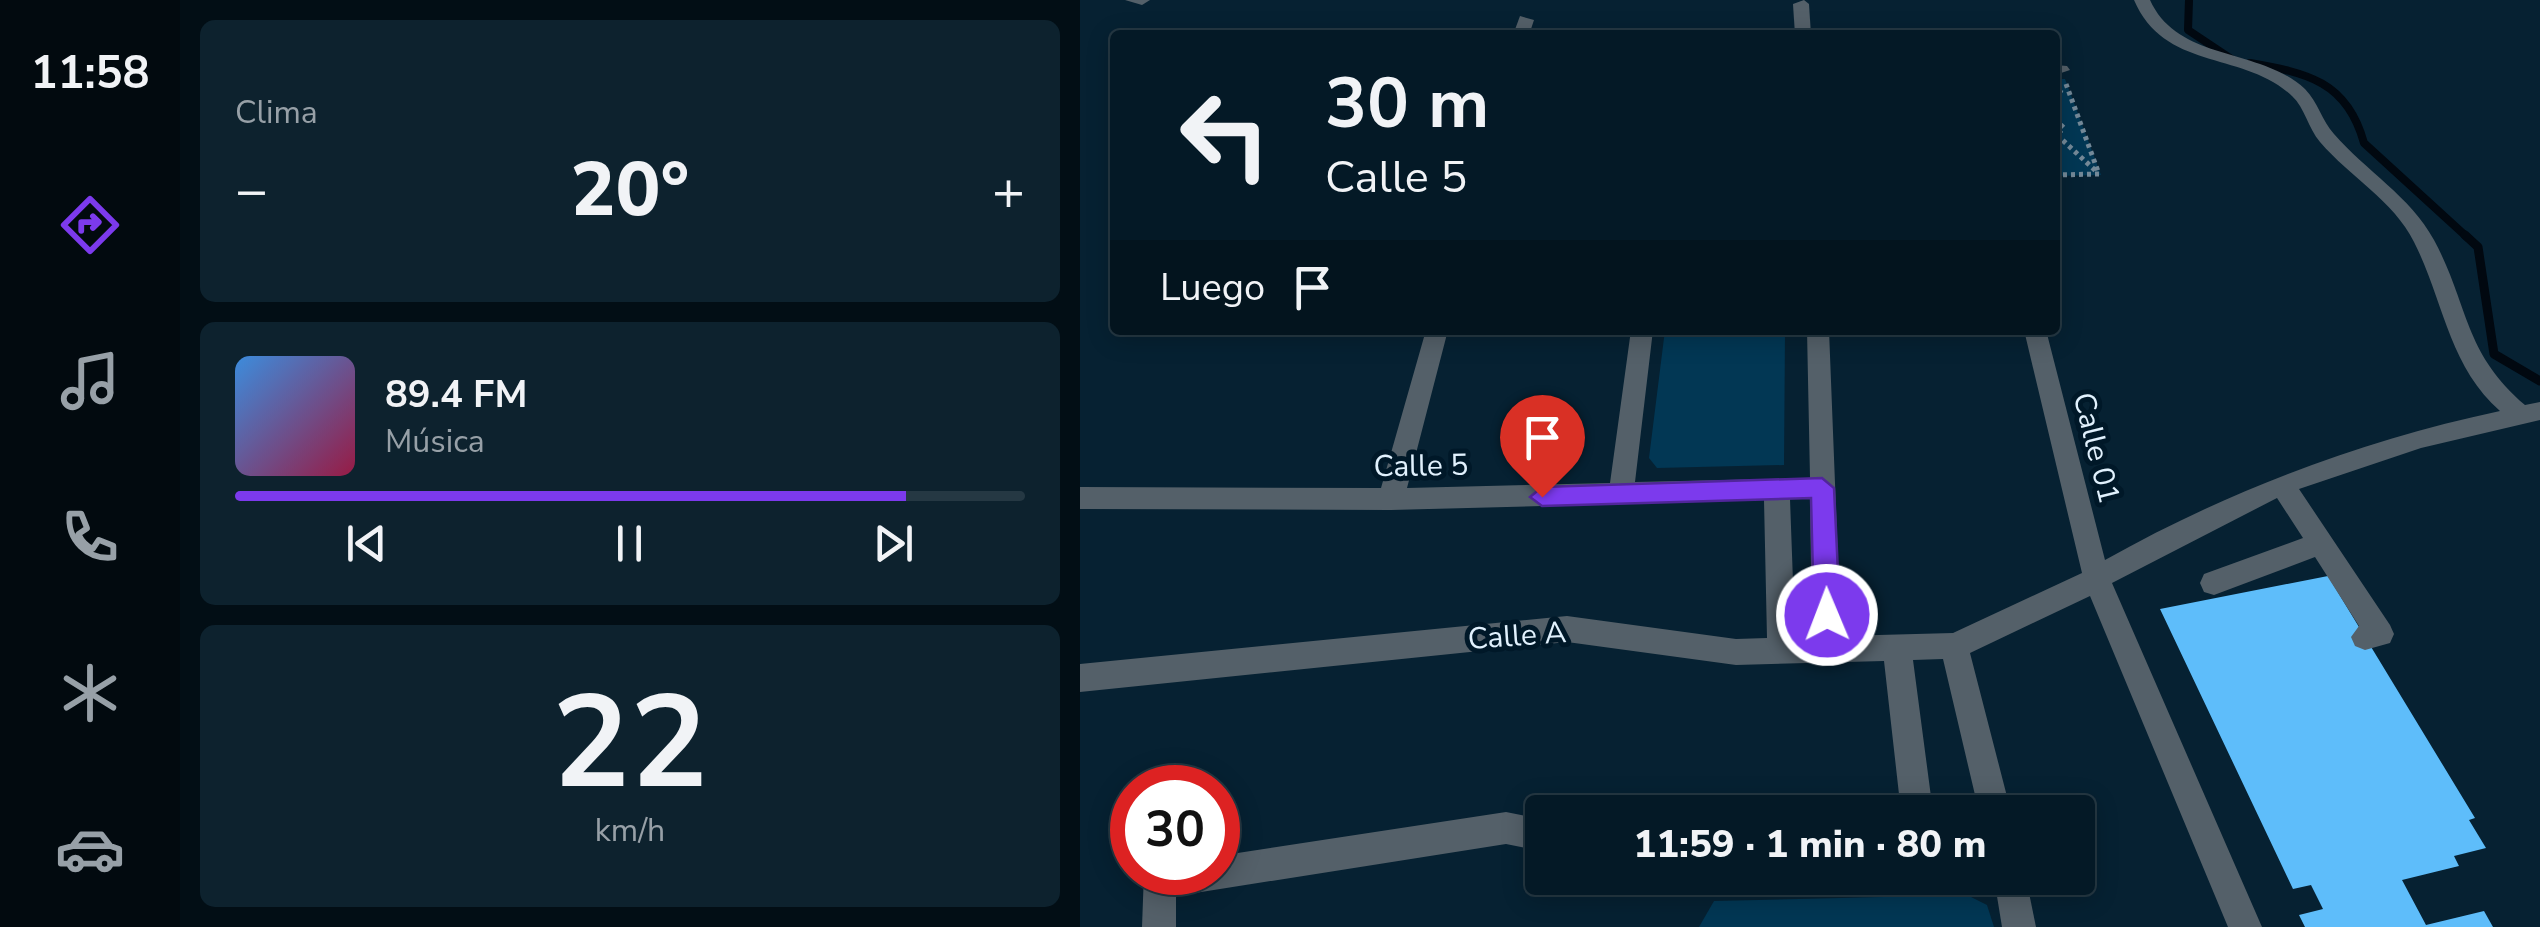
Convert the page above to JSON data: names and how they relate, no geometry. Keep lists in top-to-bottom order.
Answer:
{
  "streets": {
    "street": ["Calle 01", "Calle 5", "Calle A"]
  },
  "page": {
    "tabs": "11:58",
    "tile": [
      "Clima",
      ["22", "km/h"]
    ],
    "turn": ["30 m", "Calle 5"],
    "heat": ["−", "20°", "+"],
    "then": "Luego",
    "song": ["89.4 FM", "Música"],
    "limit": "30",
    "trip": "11:59 · 1 min · 80 m"
  }
}
